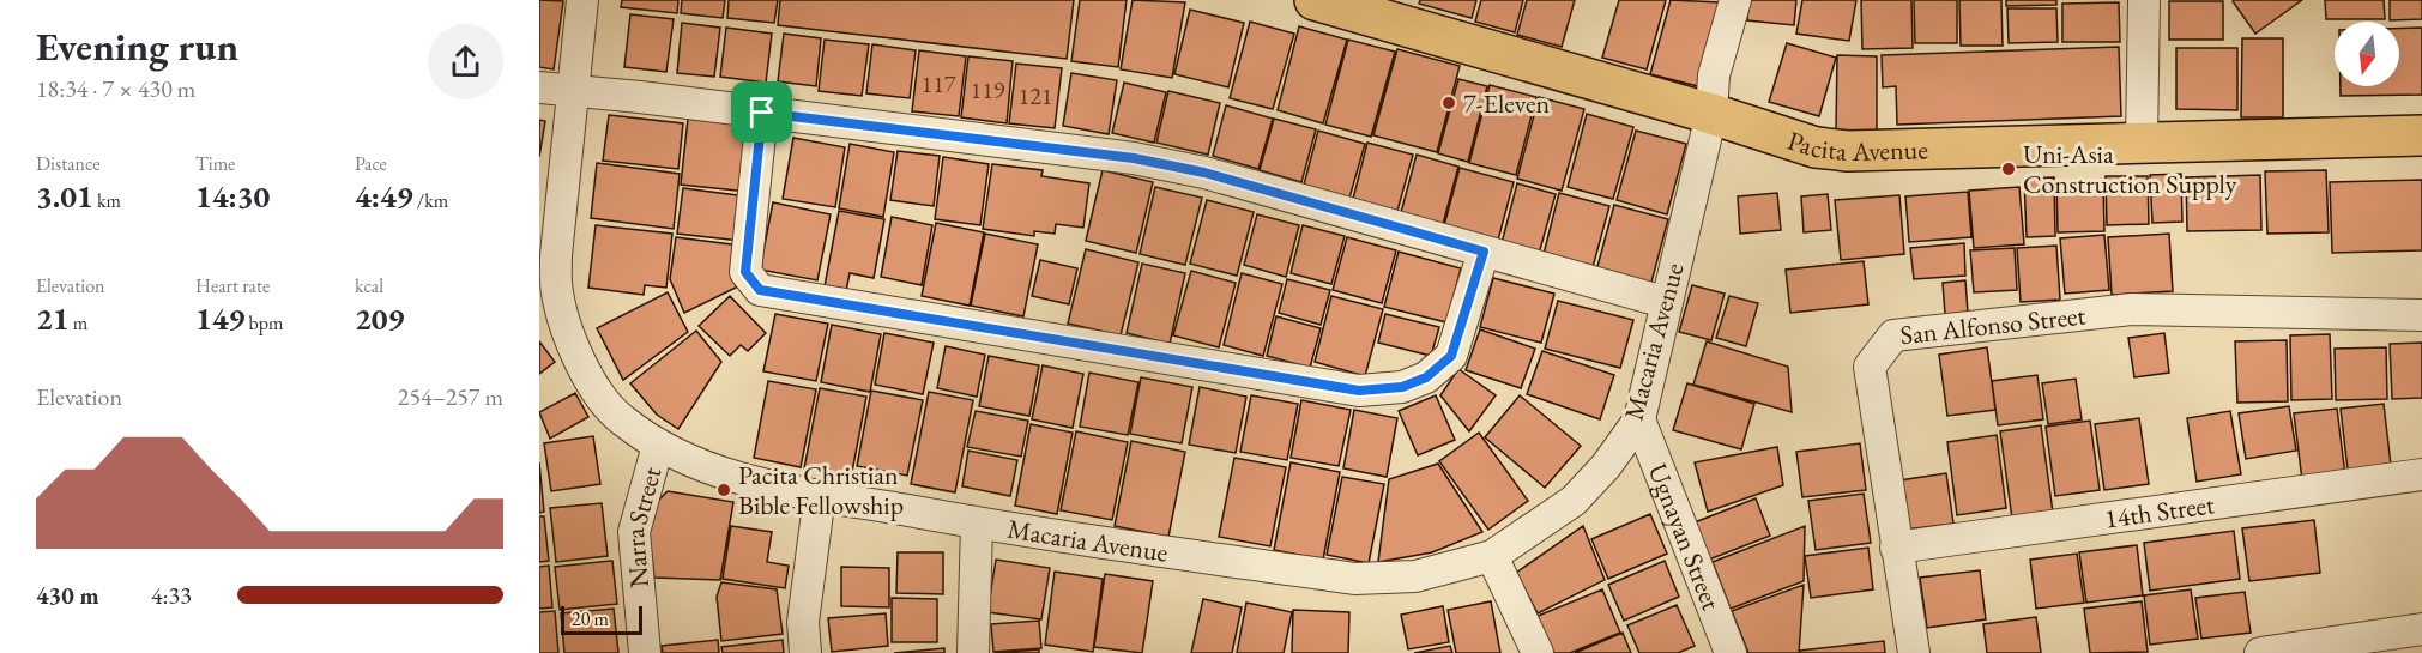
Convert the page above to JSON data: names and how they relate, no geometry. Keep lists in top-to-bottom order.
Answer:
{
  "streets": {
    "main road": ["Pacita Avenue"],
    "street": [
      "San Alfonso Street",
      "Macaria Avenue",
      "14th Street",
      "Narra Street",
      "Ugnayan Street"
    ]
  },
  "crossings": [
    ["Pacita Avenue", "Macaria Avenue"],
    ["San Alfonso Street", "14th Street"],
    ["Macaria Avenue", "Narra Street"],
    ["Macaria Avenue", "Ugnayan Street"]
  ],
  "places": ["7-Eleven", "Uni-Asia Construction Supply", "Pacita Christian Bible Fellowship"],
  "house_numbers": ["117", "119", "121"],
  "scale_bar": "20 m",
  "north": "bottom",
  "page": {
    "heading": ["Evening run", "18:34 · 7 × 430 m"],
    "stats": [
      ["Distance", "3.01 km"],
      ["Time", "14:30"],
      ["Pace", "4:49 /km"],
      ["Elevation", "21 m"],
      ["Heart rate", "149 bpm"],
      ["kcal", "209"]
    ],
    "chart": ["Elevation", "254–257 m"],
    "list": [
      {
        "name": "430 m",
        "note": "4:33"
      }
    ],
    "scale": "20 m"
  }
}
